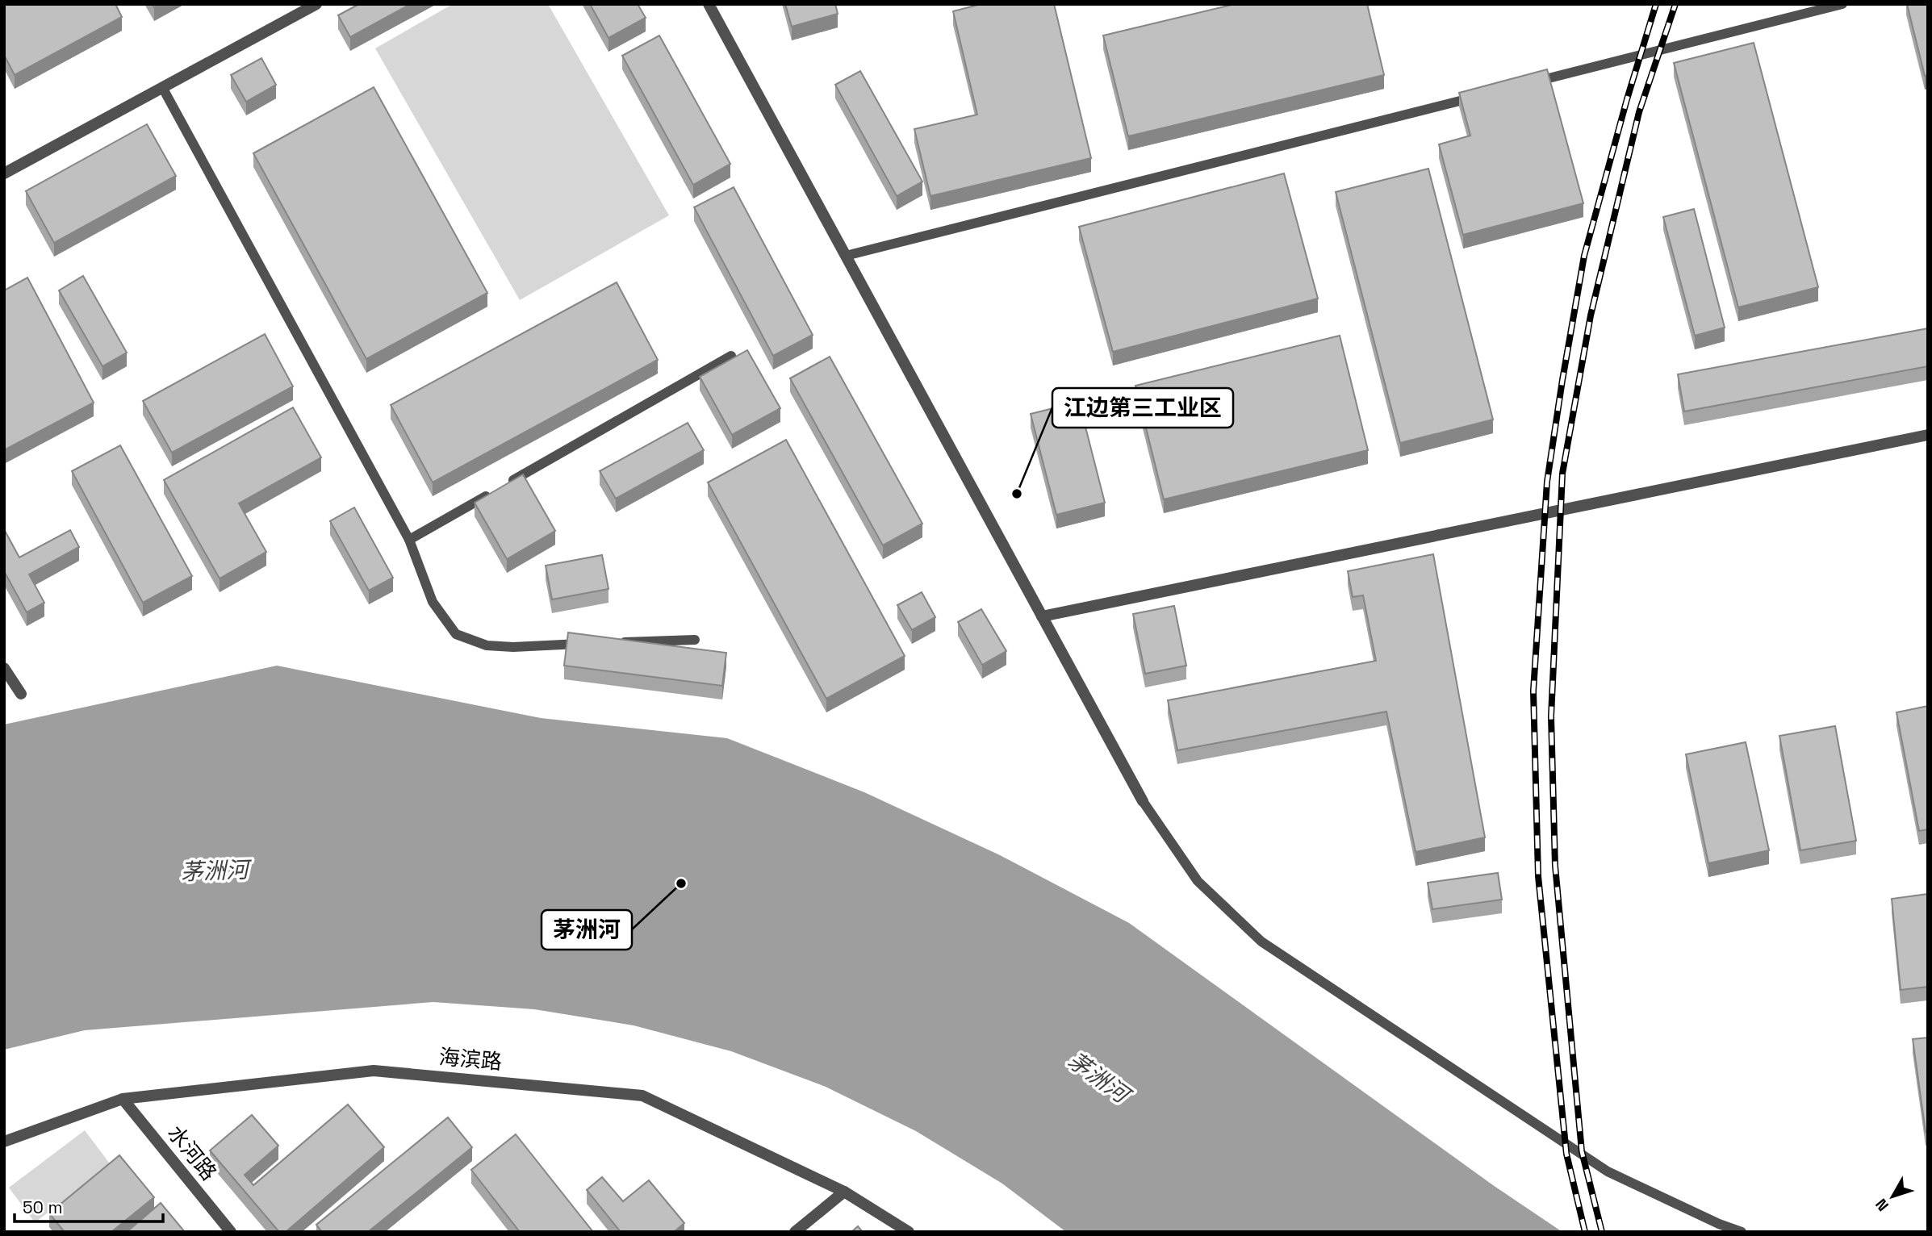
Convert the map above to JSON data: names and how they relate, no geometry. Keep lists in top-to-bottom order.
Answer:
{
  "streets": {
    "street": ["海滨路", "水河路"]
  },
  "crossings": [
    ["海滨路", "水河路"]
  ],
  "water": ["茅洲河"],
  "places": ["江边第三工业区", "茅洲河"],
  "scale_bar": "50 m",
  "north": "bottom left"
}
